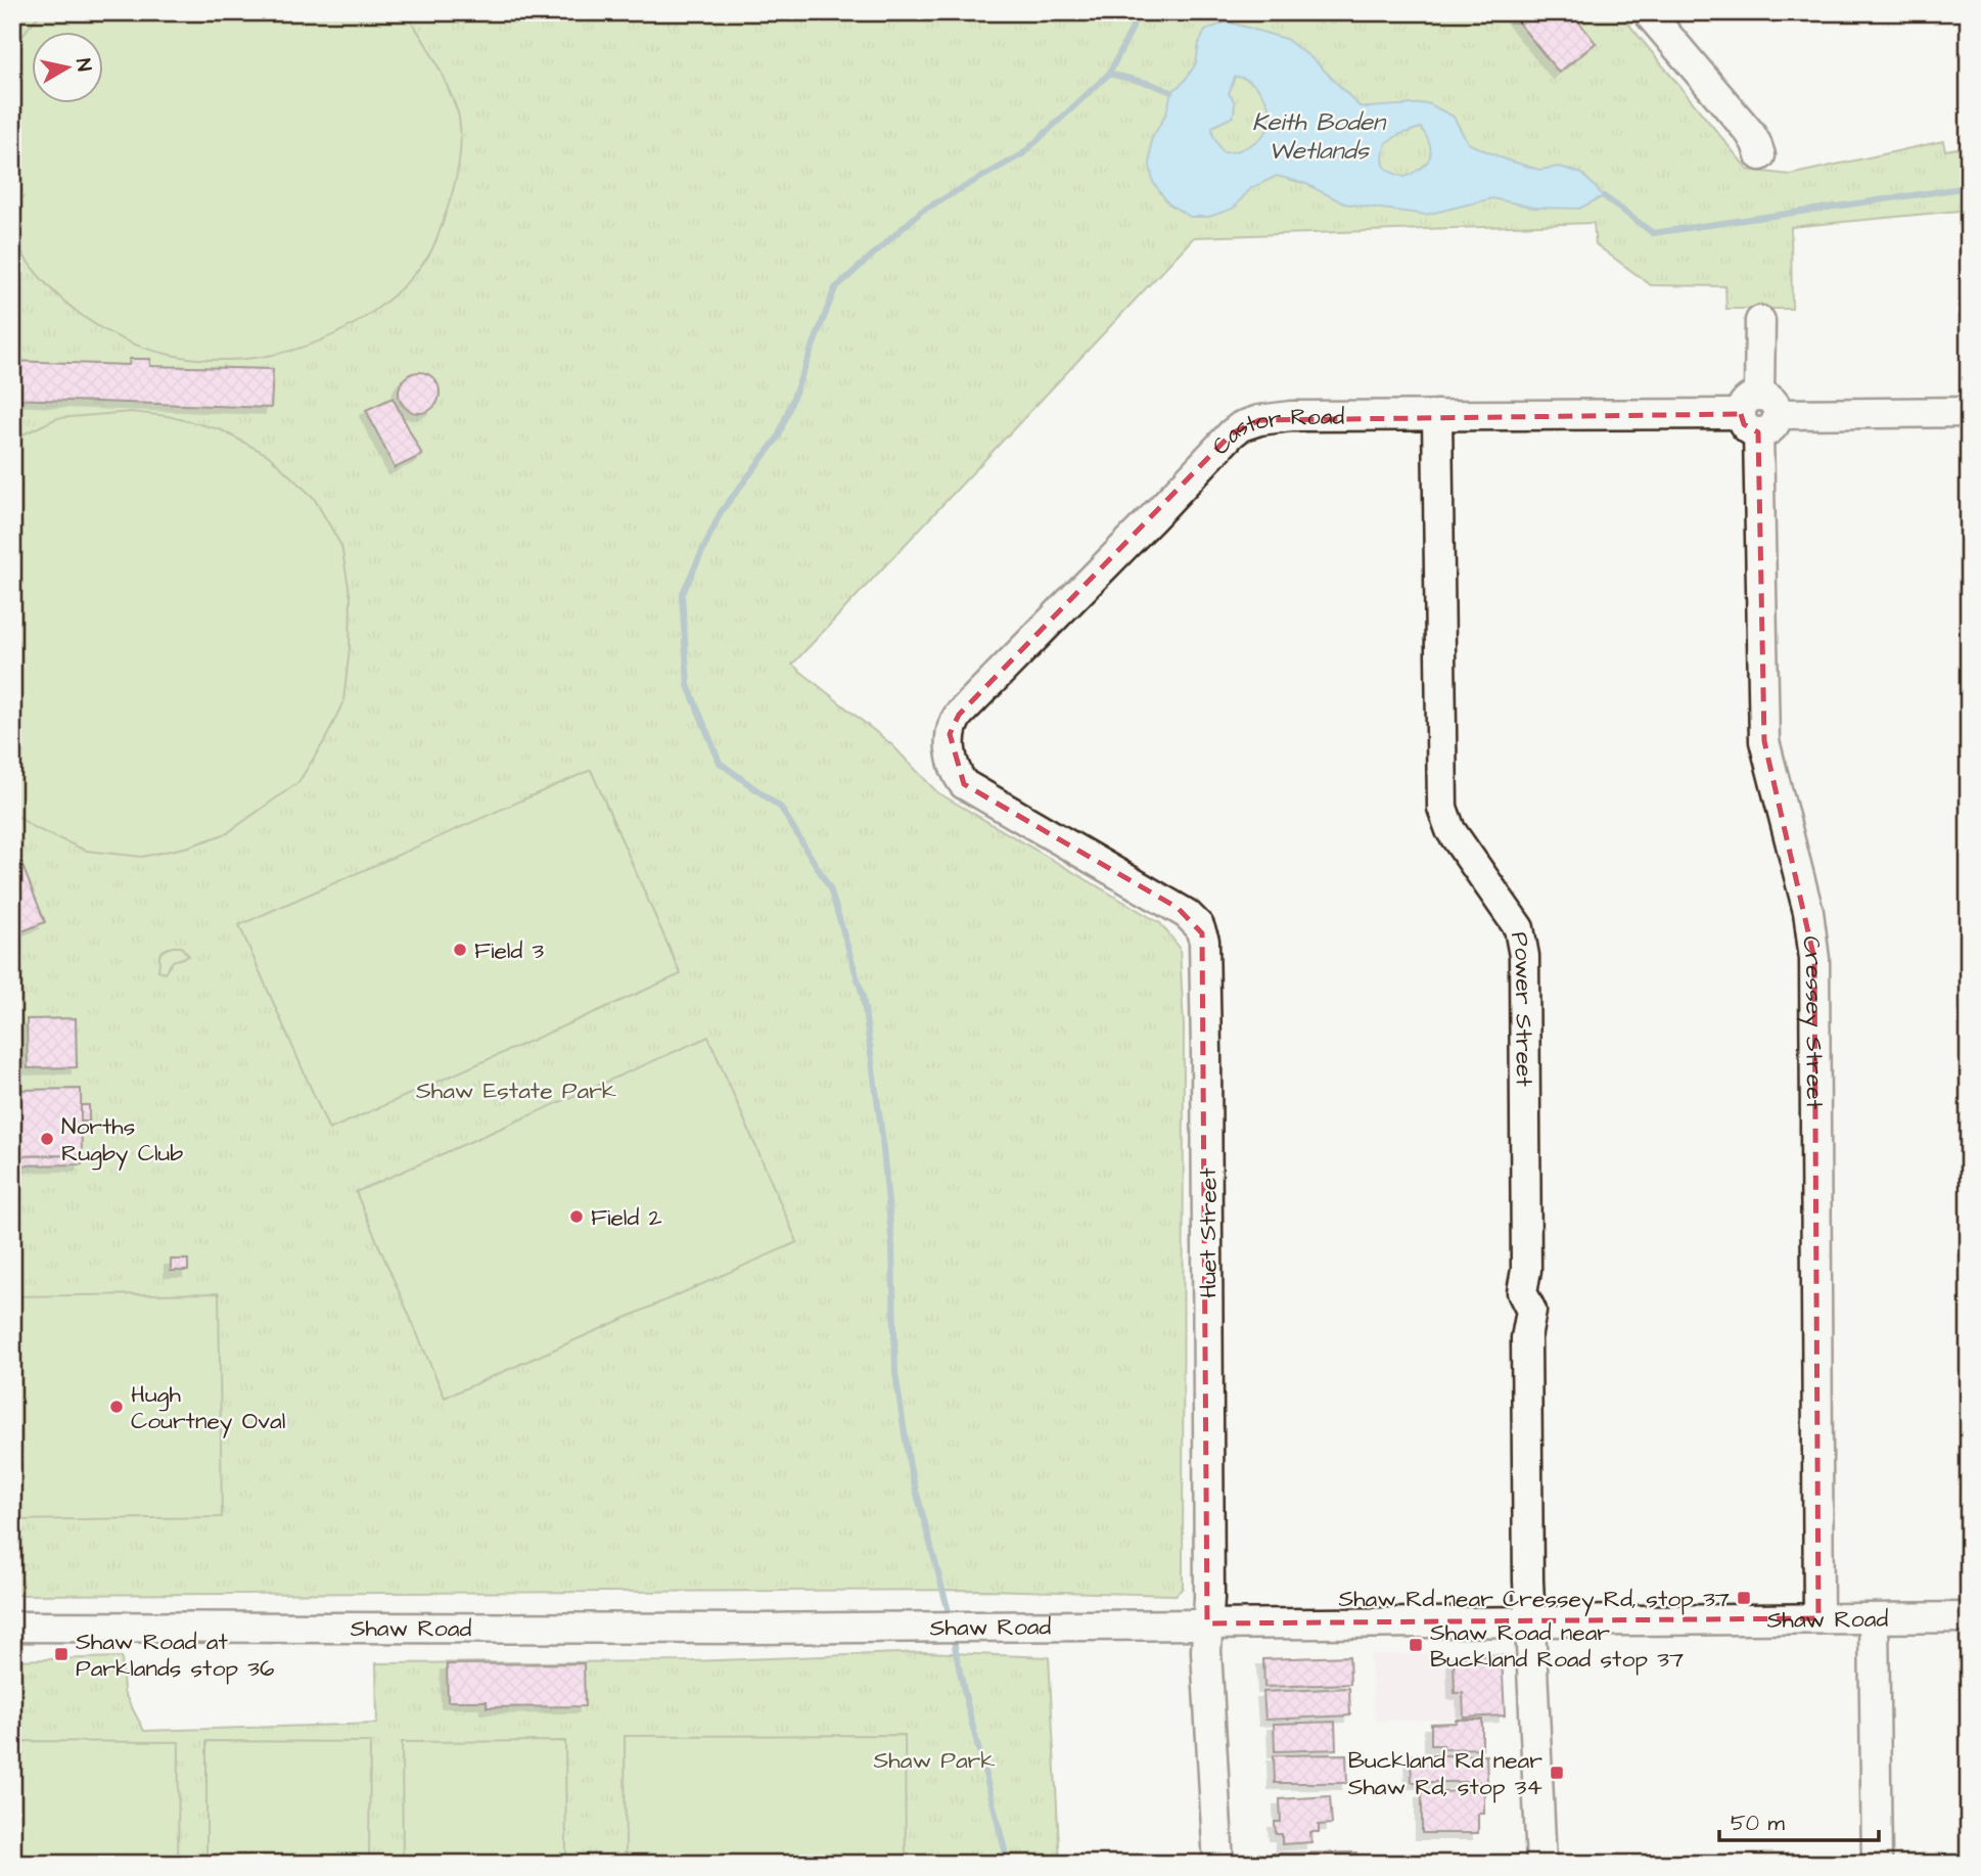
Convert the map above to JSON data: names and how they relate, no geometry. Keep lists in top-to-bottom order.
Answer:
{
  "streets": {
    "street": [
      "Castor Road",
      "Power Street",
      "Cressey Street",
      "Huet Street",
      "Shaw Road"
    ]
  },
  "crossings": [
    ["Castor Road", "Power Street"],
    ["Castor Road", "Cressey Street"],
    ["Castor Road", "Huet Street"],
    ["Power Street", "Shaw Road"],
    ["Cressey Street", "Shaw Road"],
    ["Huet Street", "Shaw Road"]
  ],
  "water": ["Keith Boden Wetlands"],
  "parks": ["Shaw Estate Park", "Shaw Park"],
  "places": {
    "other": [
      "Field 3",
      "Norths Rugby Club",
      "Field 2",
      "Hugh Courtney Oval"
    ],
    "transit": [
      "Shaw Rd near Cressey Rd, stop 37",
      "Shaw Road near Buckland Road stop 37",
      "Shaw Road at Parklands stop 36",
      "Buckland Rd near Shaw Rd, stop 34"
    ]
  },
  "scale_bar": "50 m",
  "north": "right"
}
